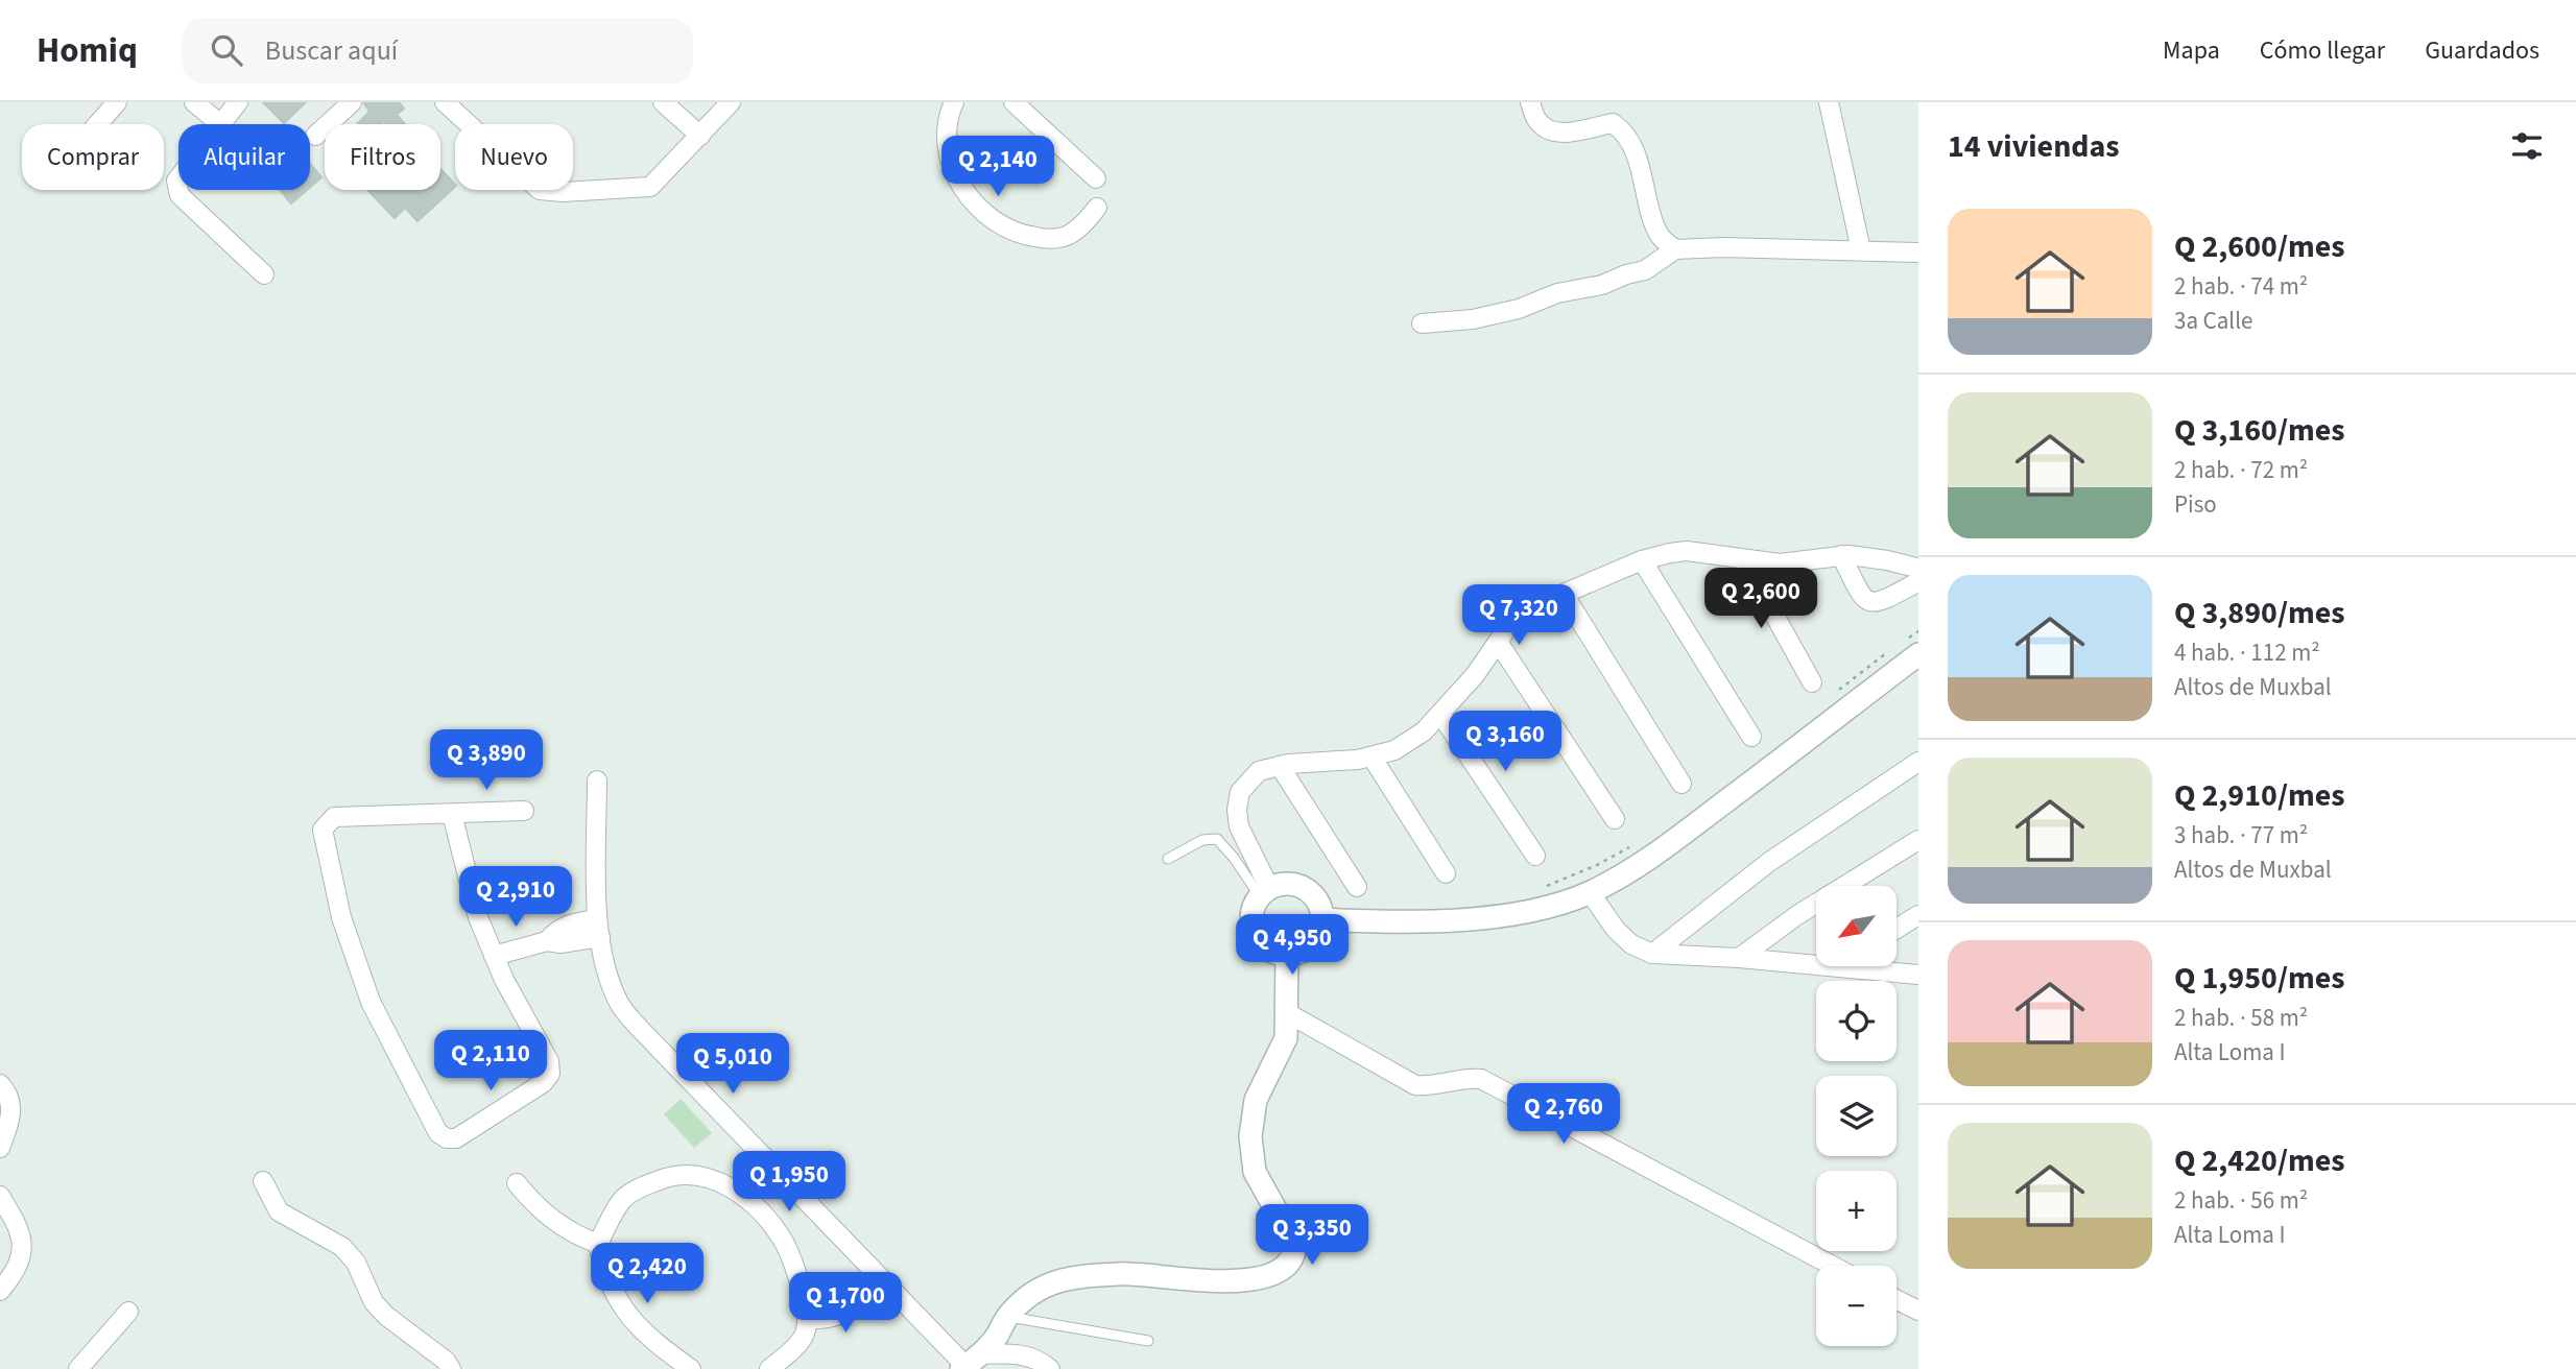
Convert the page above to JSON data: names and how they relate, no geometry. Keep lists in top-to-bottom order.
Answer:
{
  "north": "bottom left",
  "page": {
    "header": "Homiq",
    "search": "Buscar aquí",
    "nav": ["Mapa", "Cómo llegar", "Guardados"],
    "heading": "14 viviendas",
    "chip": [
      "Comprar",
      "Alquilar",
      "Filtros",
      "Nuevo"
    ],
    "price": [
      "Q 2,140",
      "Q 2,600",
      "Q 7,320",
      "Q 3,160",
      "Q 3,890",
      "Q 2,910",
      "Q 4,950",
      "Q 2,110",
      "Q 5,010",
      "Q 2,760",
      "Q 1,950",
      "Q 3,350",
      "Q 2,420",
      "Q 1,700"
    ],
    "list": [
      {
        "name": "Q 2,600/mes",
        "note": "2 hab. · 74 m² · 3a Calle"
      },
      {
        "name": "Q 3,160/mes",
        "note": "2 hab. · 72 m² · Piso"
      },
      {
        "name": "Q 3,890/mes",
        "note": "4 hab. · 112 m² · Altos de Muxbal"
      },
      {
        "name": "Q 2,910/mes",
        "note": "3 hab. · 77 m² · Altos de Muxbal"
      },
      {
        "name": "Q 1,950/mes",
        "note": "2 hab. · 58 m² · Alta Loma I"
      },
      {
        "name": "Q 2,420/mes",
        "note": "2 hab. · 56 m² · Alta Loma I"
      }
    ],
    "map_buttons": ["+", "−"]
  }
}
